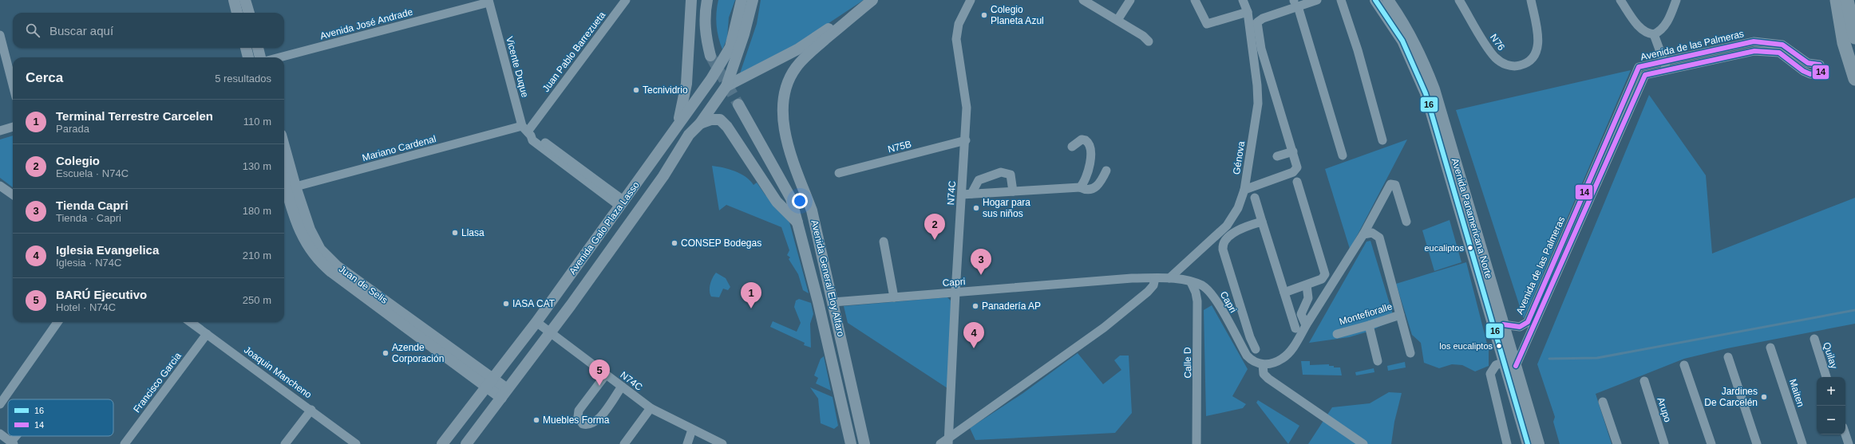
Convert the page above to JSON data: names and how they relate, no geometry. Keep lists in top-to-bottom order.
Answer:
{
  "streets": {
    "main road": [
      "Avenida Panamericana Norte",
      "Avenida Galo Plaza Lasso",
      "Avenida General Eloy Alfaro",
      "Juan de Selis"
    ],
    "street": [
      "Avenida José Andrade",
      "N76",
      "Avenida de las Palmeras",
      "Juan Pablo Barrezueta",
      "Vicente Duque",
      "N75B",
      "Mariano Cardenal",
      "Génova",
      "N74C",
      "Capri",
      "Montefioralle",
      "Quilay",
      "Calle D",
      "Joaquin Mancheno",
      "Francisco Garcia",
      "Maiten",
      "Arupo"
    ]
  },
  "crossings": [
    ["Avenida José Andrade", "Vicente Duque"],
    ["Avenida de las Palmeras", "Avenida Panamericana Norte"],
    ["Juan Pablo Barrezueta", "Vicente Duque"],
    ["Juan Pablo Barrezueta", "Mariano Cardenal"],
    ["Vicente Duque", "Mariano Cardenal"],
    ["N75B", "N74C"],
    ["Mariano Cardenal", "Juan de Selis"],
    ["Génova", "Capri"],
    ["N74C", "Avenida Galo Plaza Lasso"],
    ["N74C", "Capri"],
    ["Avenida Galo Plaza Lasso", "Juan de Selis"],
    ["Avenida General Eloy Alfaro", "Capri"],
    ["Capri", "Calle D"],
    ["Joaquin Mancheno", "Francisco Garcia"]
  ],
  "places": [
    "Colegio Planeta Azul",
    "Tecnividrio",
    "Hogar para sus niños",
    "Llasa",
    "CONSEP Bodegas",
    "eucaliptos",
    "IASA CAT",
    "Panadería AP",
    "los eucaliptos",
    "Azende Corporación",
    "Jardines De Carcelén",
    "Muebles Forma"
  ],
  "lines": ["transit line 16", "transit line 14"],
  "legend": ["16", "14"],
  "page": {
    "search": "Buscar aquí",
    "heading": ["Cerca", "5 resultados"],
    "list": [
      {
        "mark": "1",
        "name": "Terminal Terrestre Carcelen",
        "note": "Parada",
        "value": "110 m"
      },
      {
        "mark": "2",
        "name": "Colegio",
        "note": "Escuela · N74C",
        "value": "130 m"
      },
      {
        "mark": "3",
        "name": "Tienda Capri",
        "note": "Tienda · Capri",
        "value": "180 m"
      },
      {
        "mark": "4",
        "name": "Iglesia Evangelica",
        "note": "Iglesia · N74C",
        "value": "210 m"
      },
      {
        "mark": "5",
        "name": "BARÚ Ejecutivo",
        "note": "Hotel · N74C",
        "value": "250 m"
      }
    ],
    "pins": [
      "2",
      "3",
      "1",
      "4",
      "5"
    ],
    "map_buttons": ["+", "−"]
  }
}
